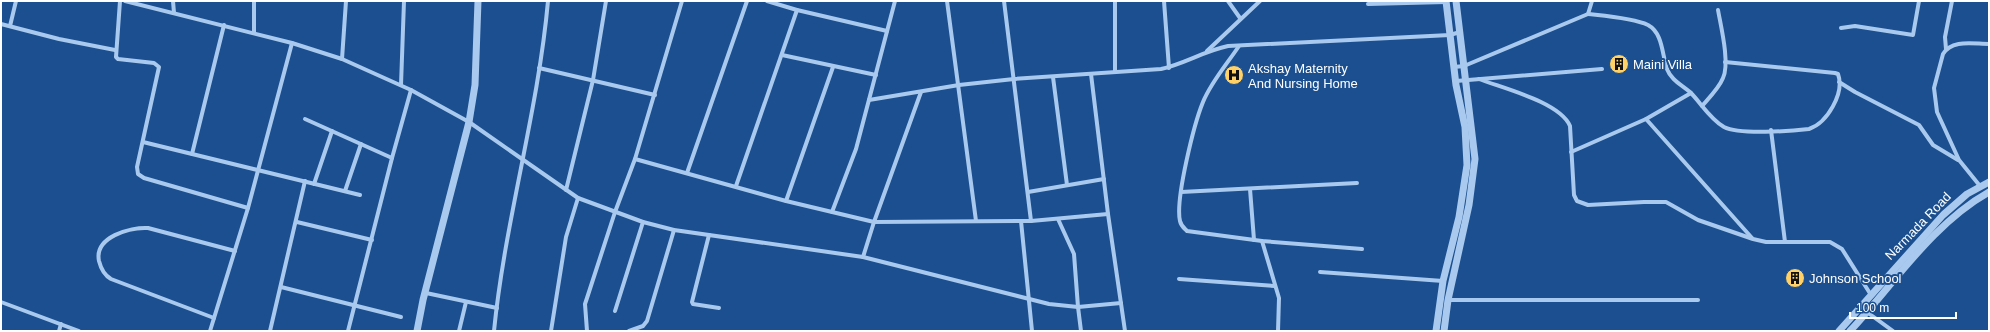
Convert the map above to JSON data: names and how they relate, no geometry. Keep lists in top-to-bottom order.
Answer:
{
  "streets": {
    "street": ["Narmada Road"]
  },
  "places": {
    "building": ["Maini Villa", "Johnson School"],
    "hospital": ["Akshay Maternity And Nursing Home"]
  },
  "scale_bar": "100 m"
}
